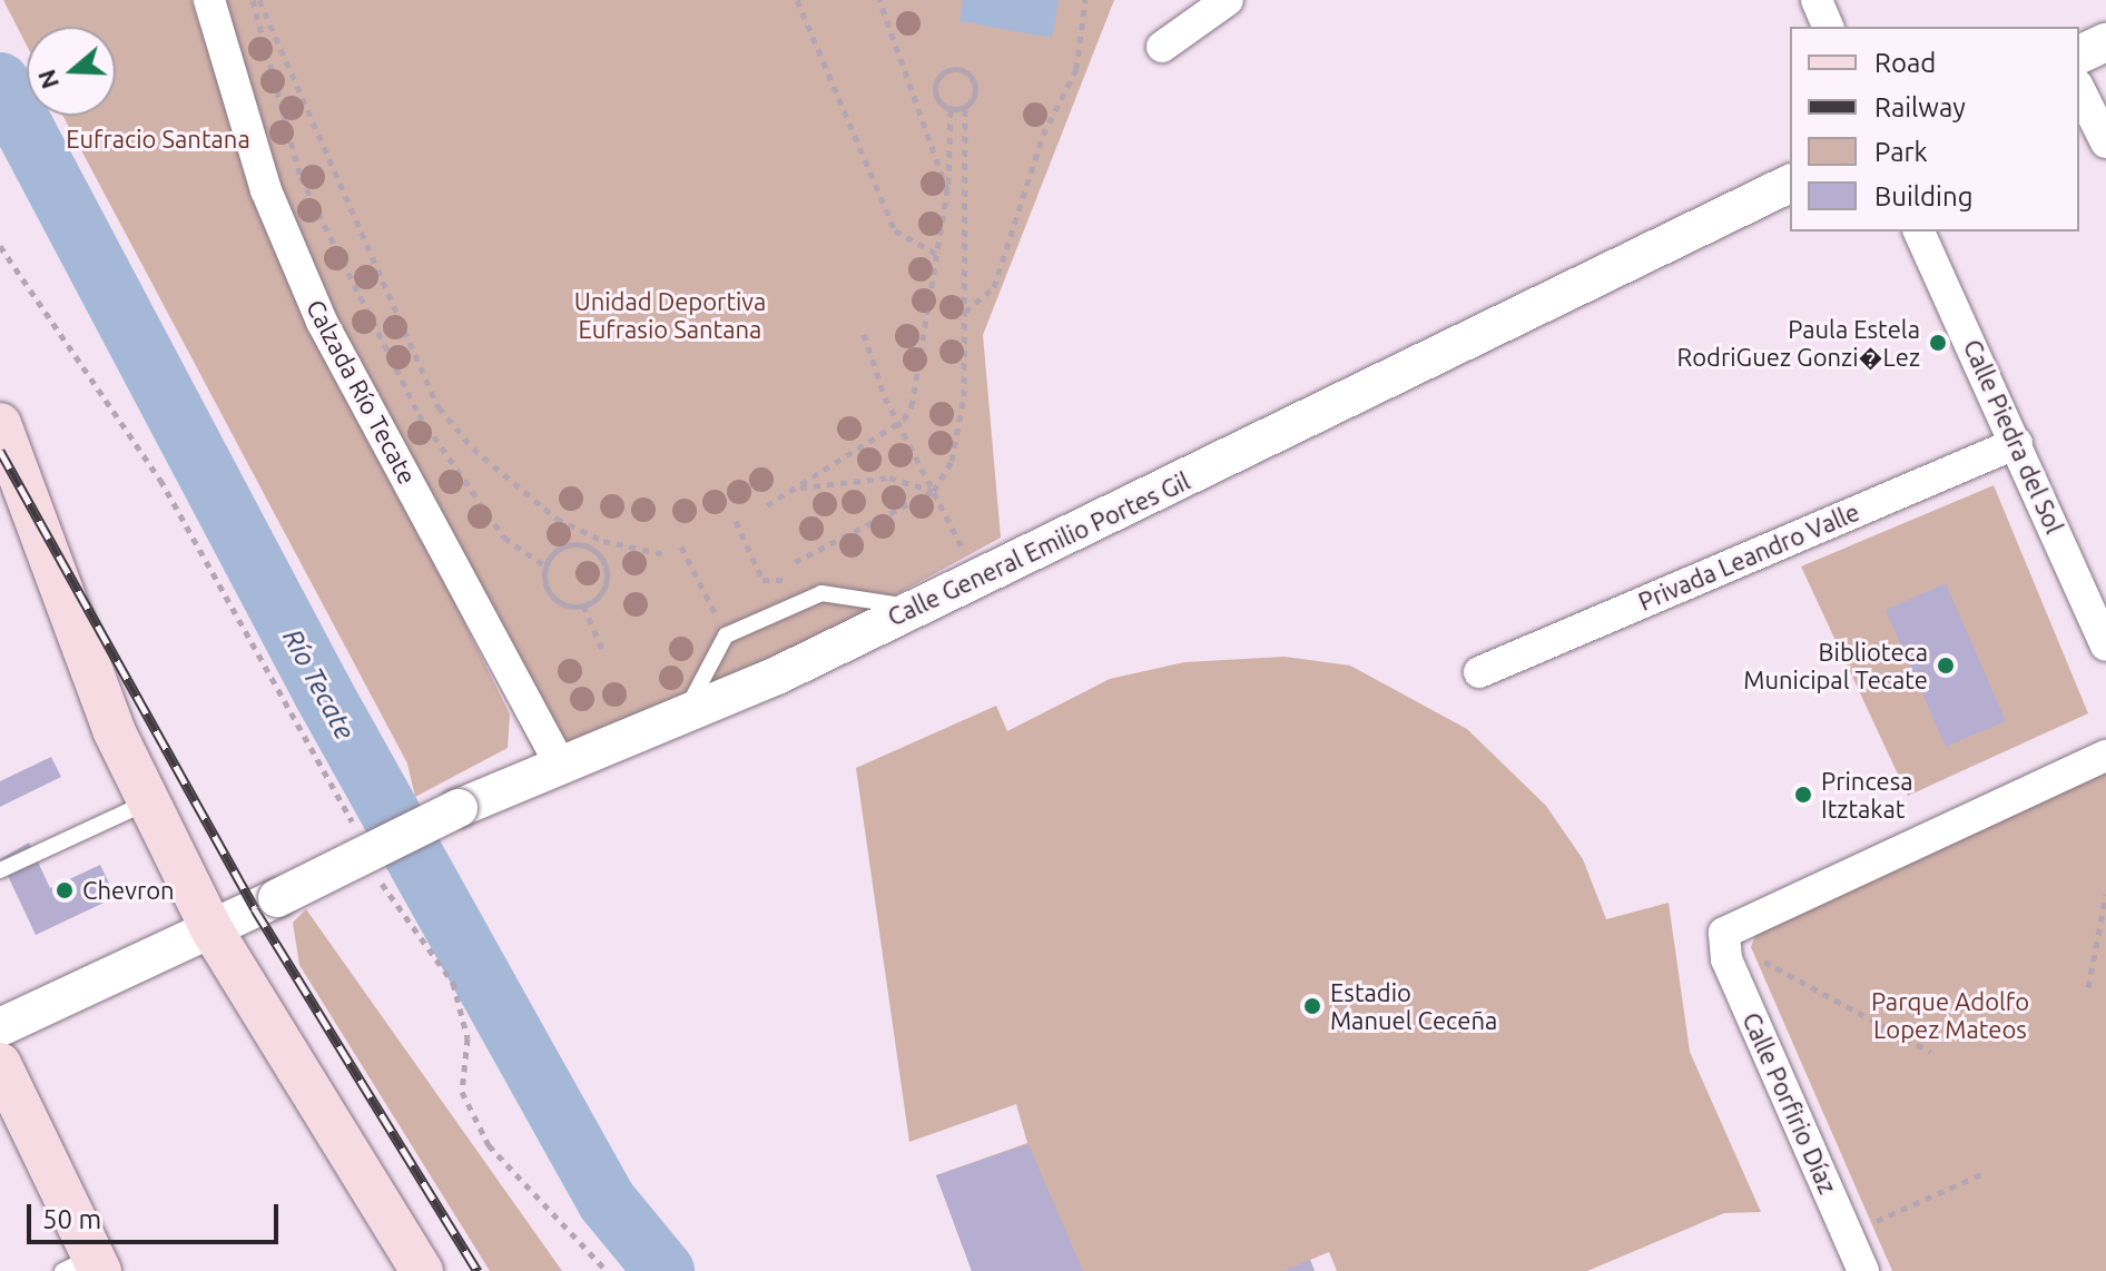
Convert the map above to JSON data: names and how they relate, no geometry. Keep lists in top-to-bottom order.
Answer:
{
  "streets": {
    "street": [
      "Calzada Río Tecate",
      "Calle Piedra del Sol",
      "Calle General Emilio Portes Gil",
      "Privada Leandro Valle",
      "Calle Porfirio Díaz"
    ]
  },
  "crossings": [
    ["Calzada Río Tecate", "Calle General Emilio Portes Gil"],
    ["Calle Piedra del Sol", "Privada Leandro Valle"]
  ],
  "water": ["Río Tecate"],
  "parks": ["Eufracio Santana", "Unidad Deportiva Eufrasio Santana", "Parque Adolfo Lopez Mateos"],
  "places": [
    "Paula Estela RodriGuez Gonzi�Lez",
    "Biblioteca Municipal Tecate",
    "Princesa Itztakat",
    "Chevron",
    "Estadio Manuel Ceceña"
  ],
  "legend": [
    "Road",
    "Railway",
    "Park",
    "Building"
  ],
  "scale_bar": "50 m",
  "north": "left"
}
